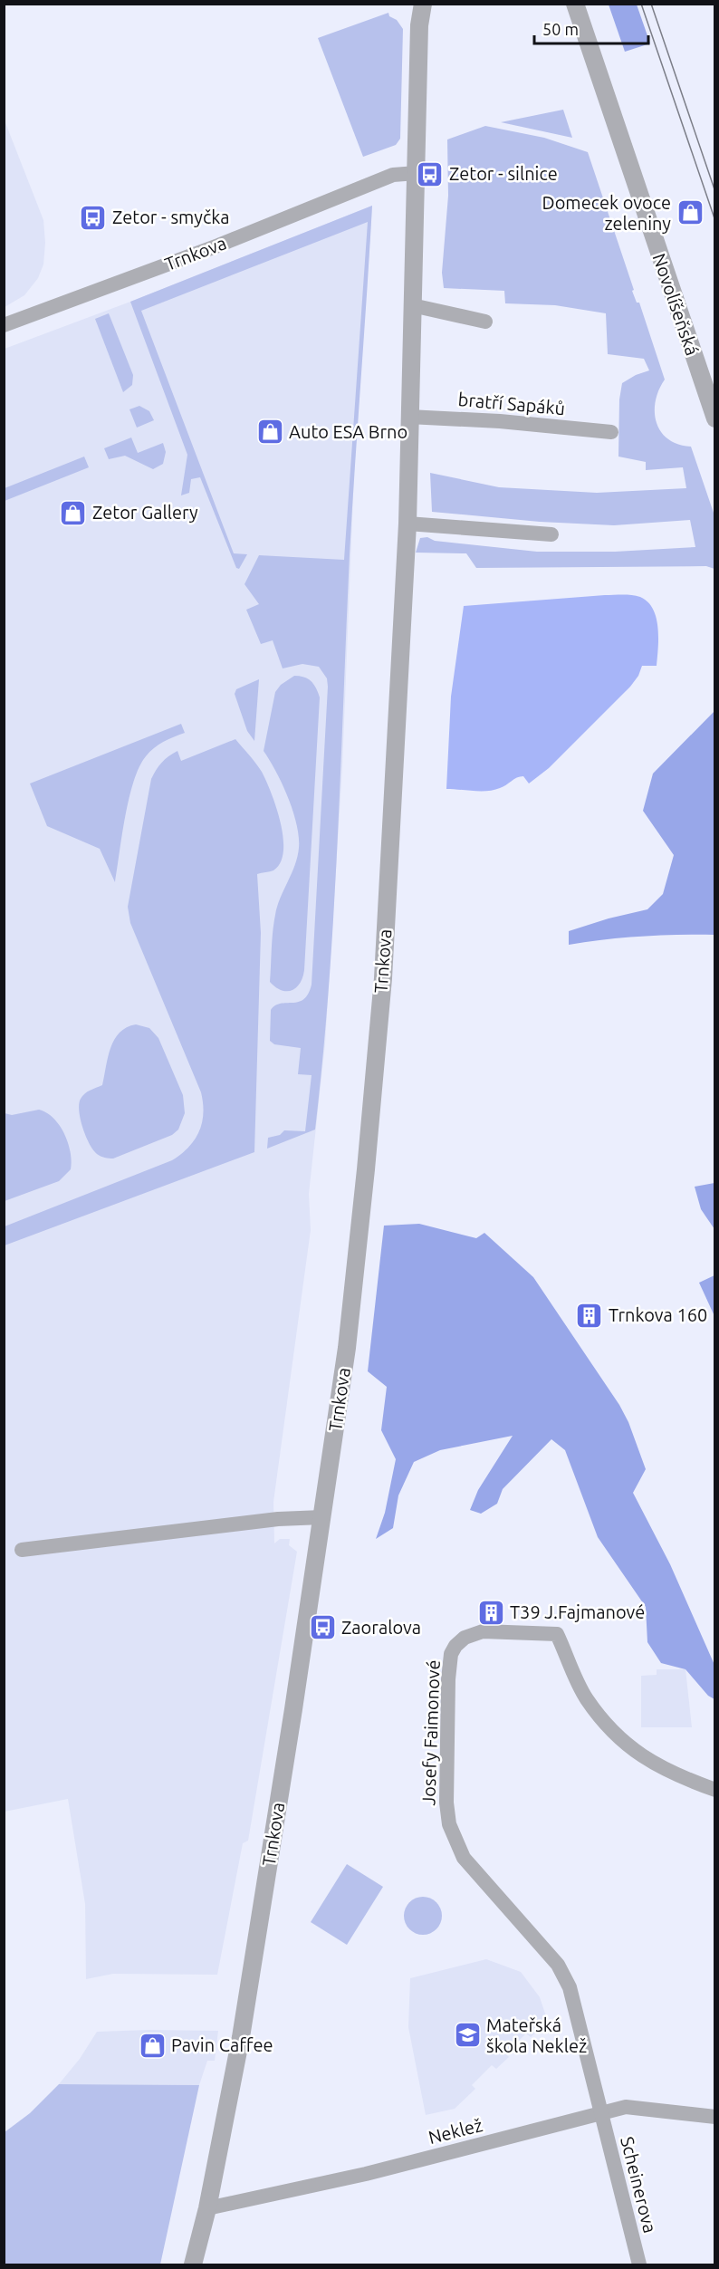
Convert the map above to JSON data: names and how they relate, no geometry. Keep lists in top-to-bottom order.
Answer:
{
  "streets": {
    "street": [
      "Trnkova",
      "Novolíšeňská",
      "bratří Sapáků",
      "Josefy Faimonové",
      "Neklež",
      "Scheinerova"
    ]
  },
  "crossings": [
    ["Trnkova", "bratří Sapáků"],
    ["Trnkova", "Neklež"],
    ["Josefy Faimonové", "Neklež"],
    ["Josefy Faimonové", "Scheinerova"],
    ["Neklež", "Scheinerova"]
  ],
  "places": {
    "bus stop": ["Zetor - silnice", "Zetor - smyčka", "Zaoralova"],
    "shop": [
      "Domecek ovoce zeleniny",
      "Auto ESA Brno",
      "Zetor Gallery",
      "Pavin Caffee"
    ],
    "building": ["Trnkova 160", "T39 J.Fajmanové"],
    "school or university": ["Mateřská škola Neklež"]
  },
  "scale_bar": "50 m"
}
